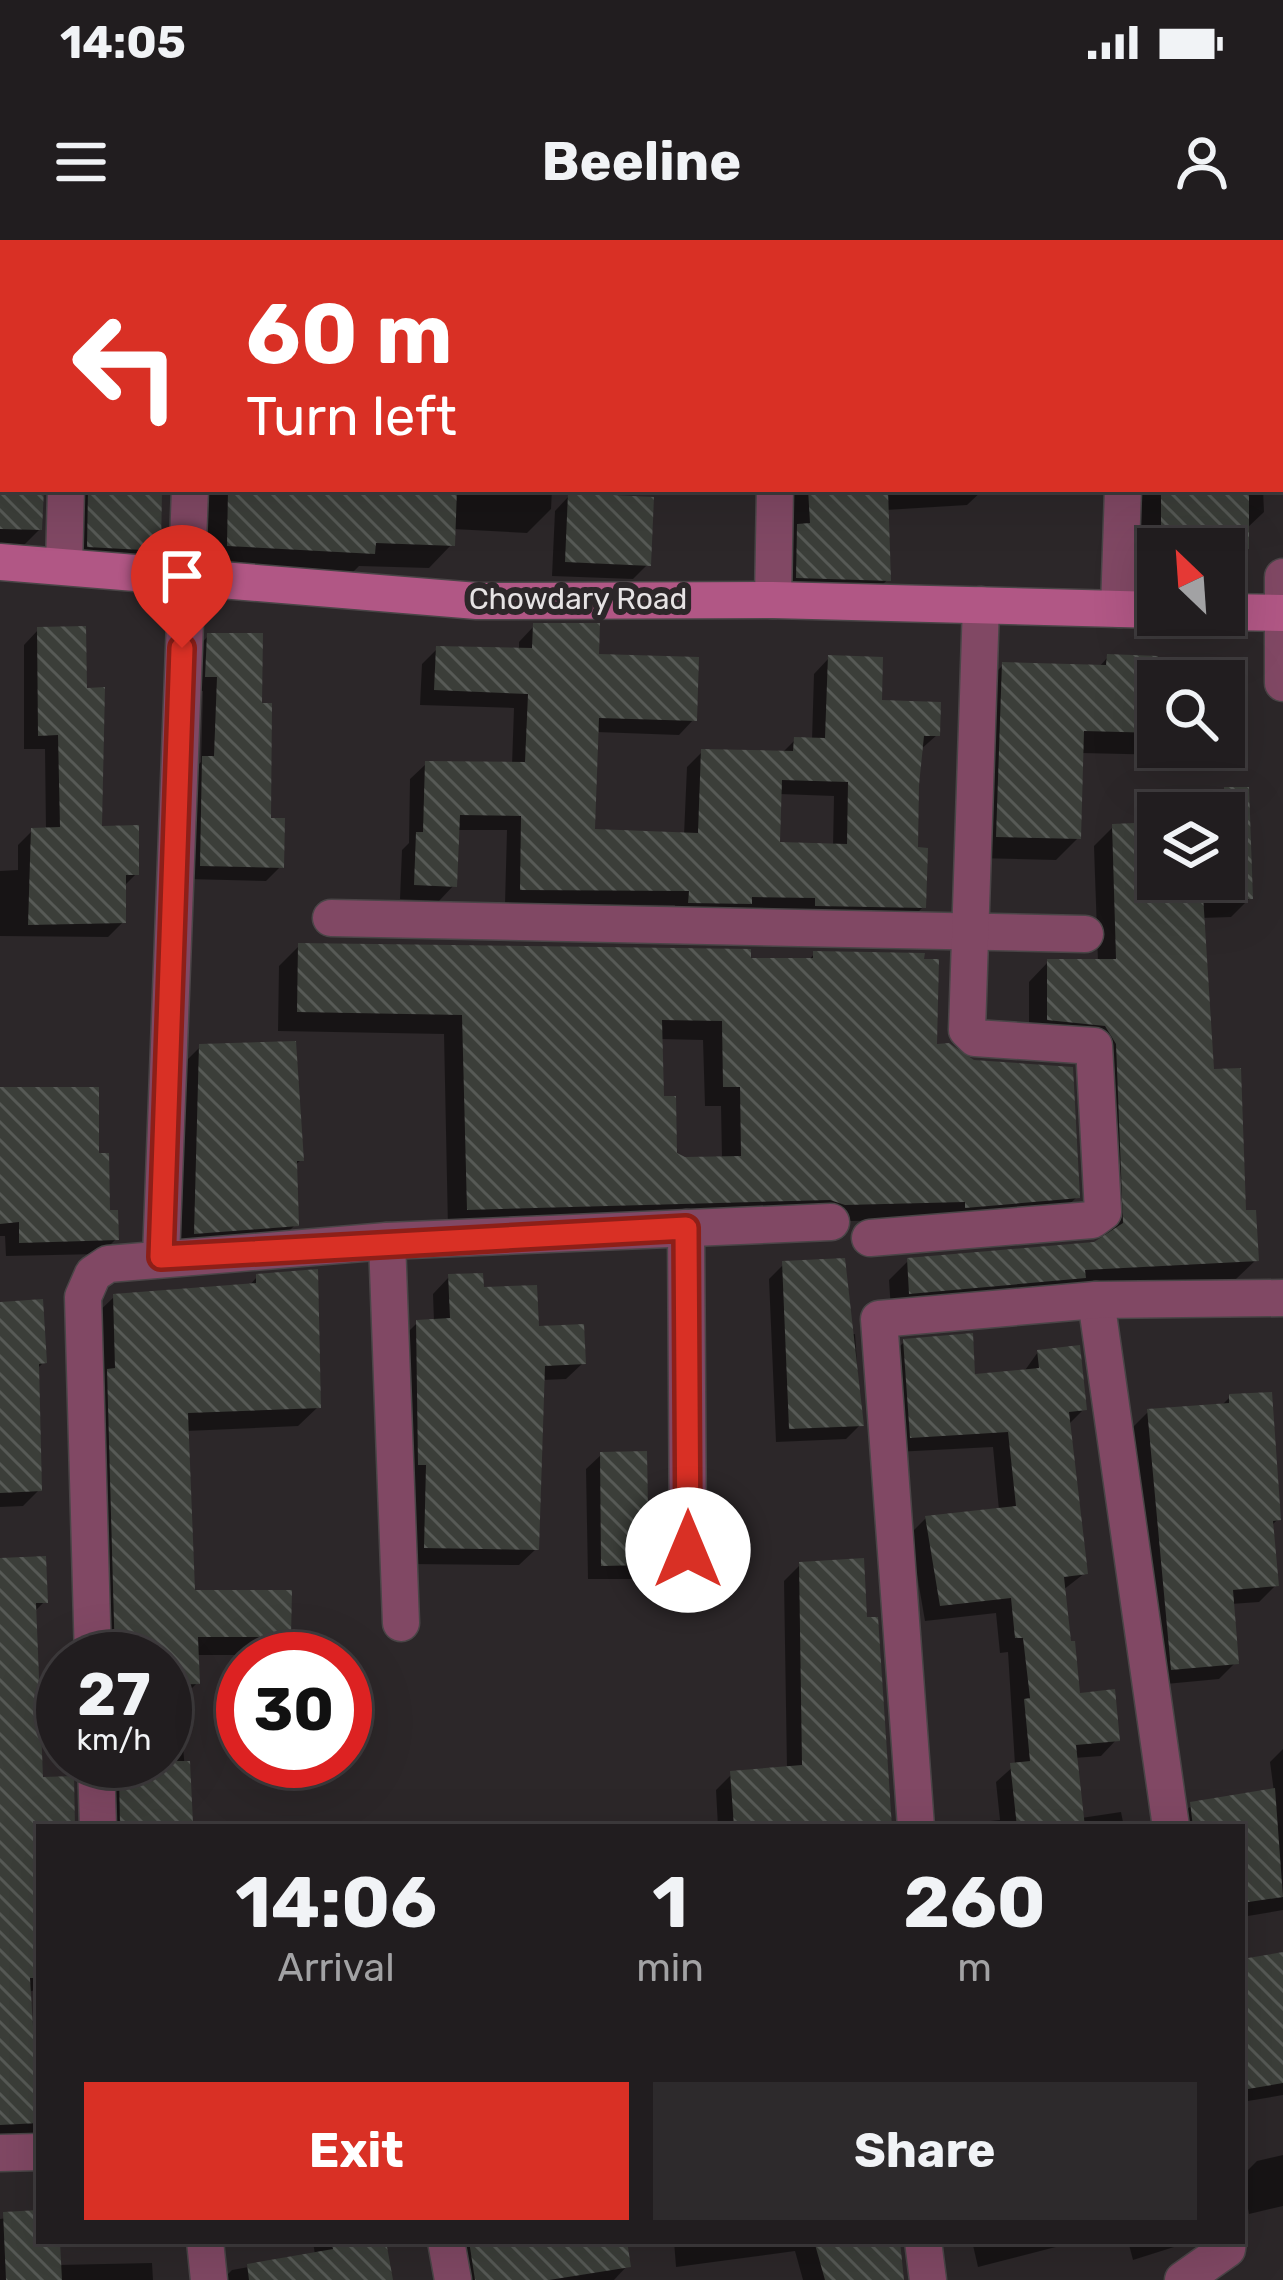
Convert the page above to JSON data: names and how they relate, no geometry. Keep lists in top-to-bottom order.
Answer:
{
  "streets": {
    "street": ["Chowdary Road"]
  },
  "north": "top left",
  "page": {
    "status": "14:05",
    "header": "Beeline",
    "turn": ["60 m", "Turn left"],
    "speed": "27 km/h",
    "limit": "30",
    "eta": [
      "14:06",
      "Arrival",
      "1",
      "min",
      "260",
      "m"
    ],
    "buttons": ["Exit", "Share"]
  }
}
